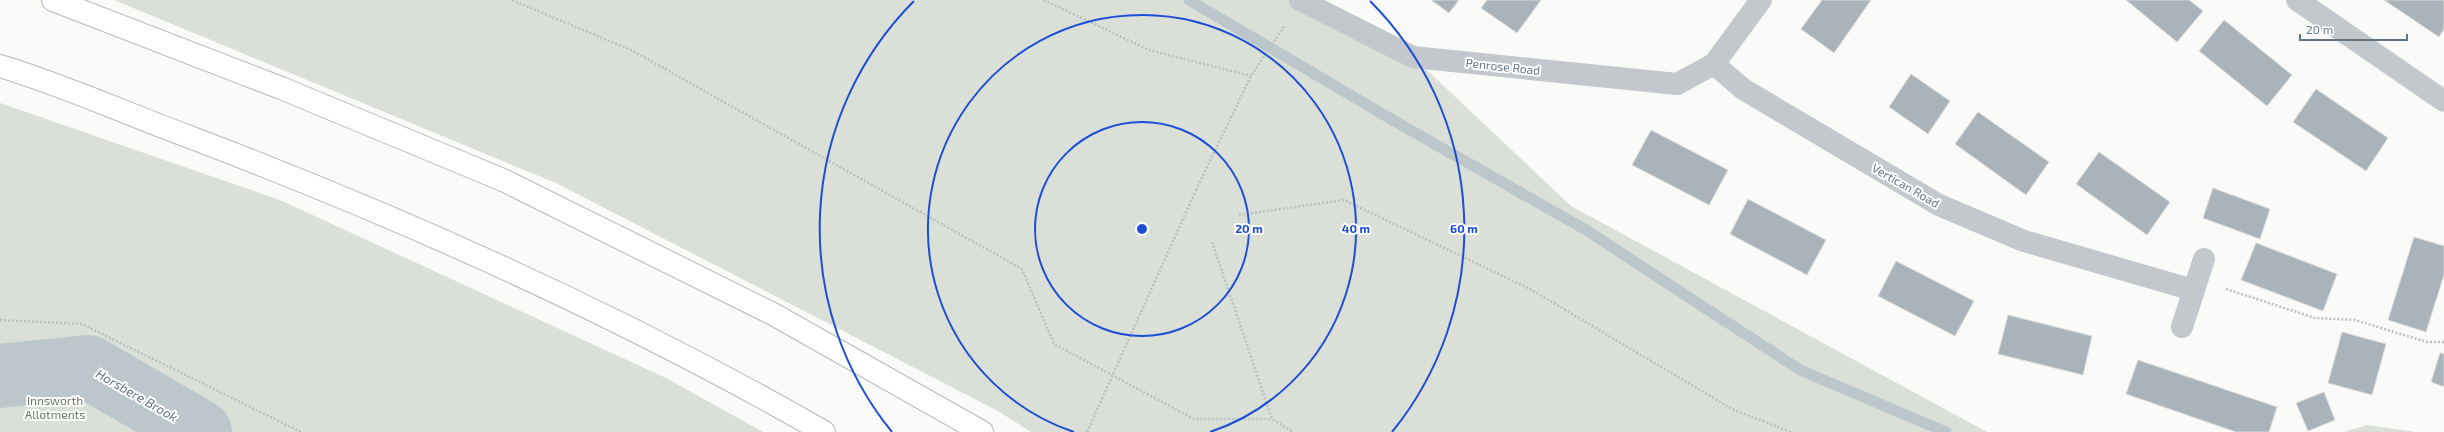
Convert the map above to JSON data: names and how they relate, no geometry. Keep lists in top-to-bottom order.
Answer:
{
  "streets": {
    "street": ["Penrose Road", "Vertican Road"]
  },
  "crossings": [
    ["Penrose Road", "Vertican Road"]
  ],
  "water": ["Horsbere Brook"],
  "parks": ["Innsworth Allotments"],
  "scale_bar": "20 m",
  "rings": ["20 m", "40 m", "60 m"]
}
